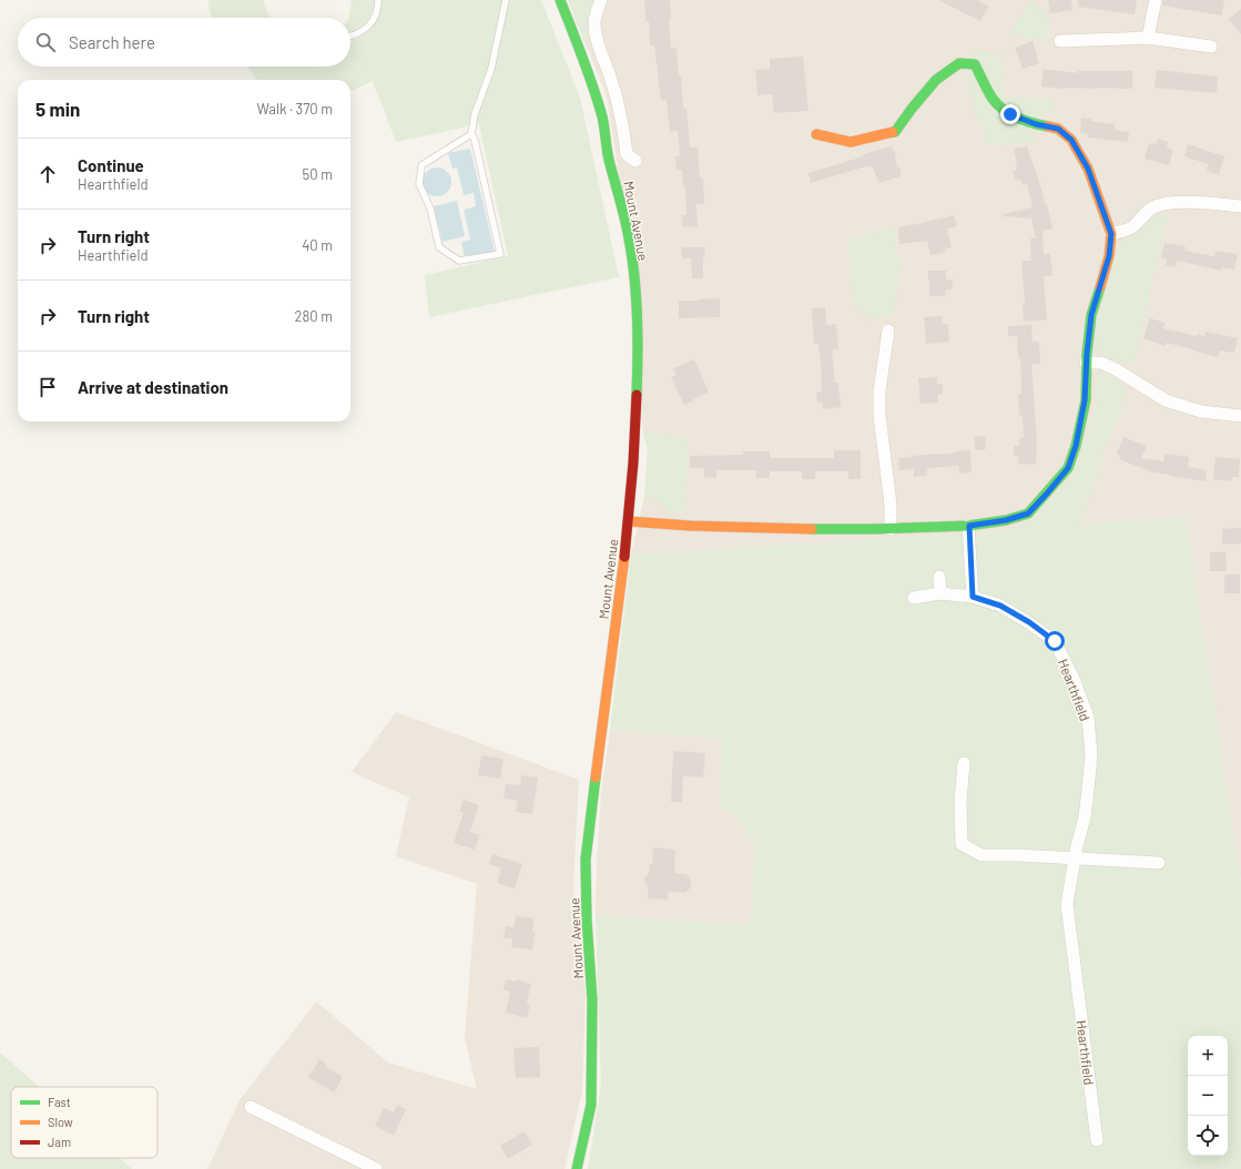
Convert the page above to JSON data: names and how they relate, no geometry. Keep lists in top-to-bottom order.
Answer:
{
  "streets": {
    "street": ["Mount Avenue", "Hearthfield"]
  },
  "legend": ["Fast", "Slow", "Jam"],
  "page": {
    "search": "Search here",
    "heading": ["5 min", "Walk · 370 m"],
    "list": [
      ["Continue", "Hearthfield", "50 m"],
      ["Turn right", "Hearthfield", "40 m"],
      ["Turn right", "280 m"],
      "Arrive at destination"
    ],
    "map_buttons": ["+", "−"]
  }
}
